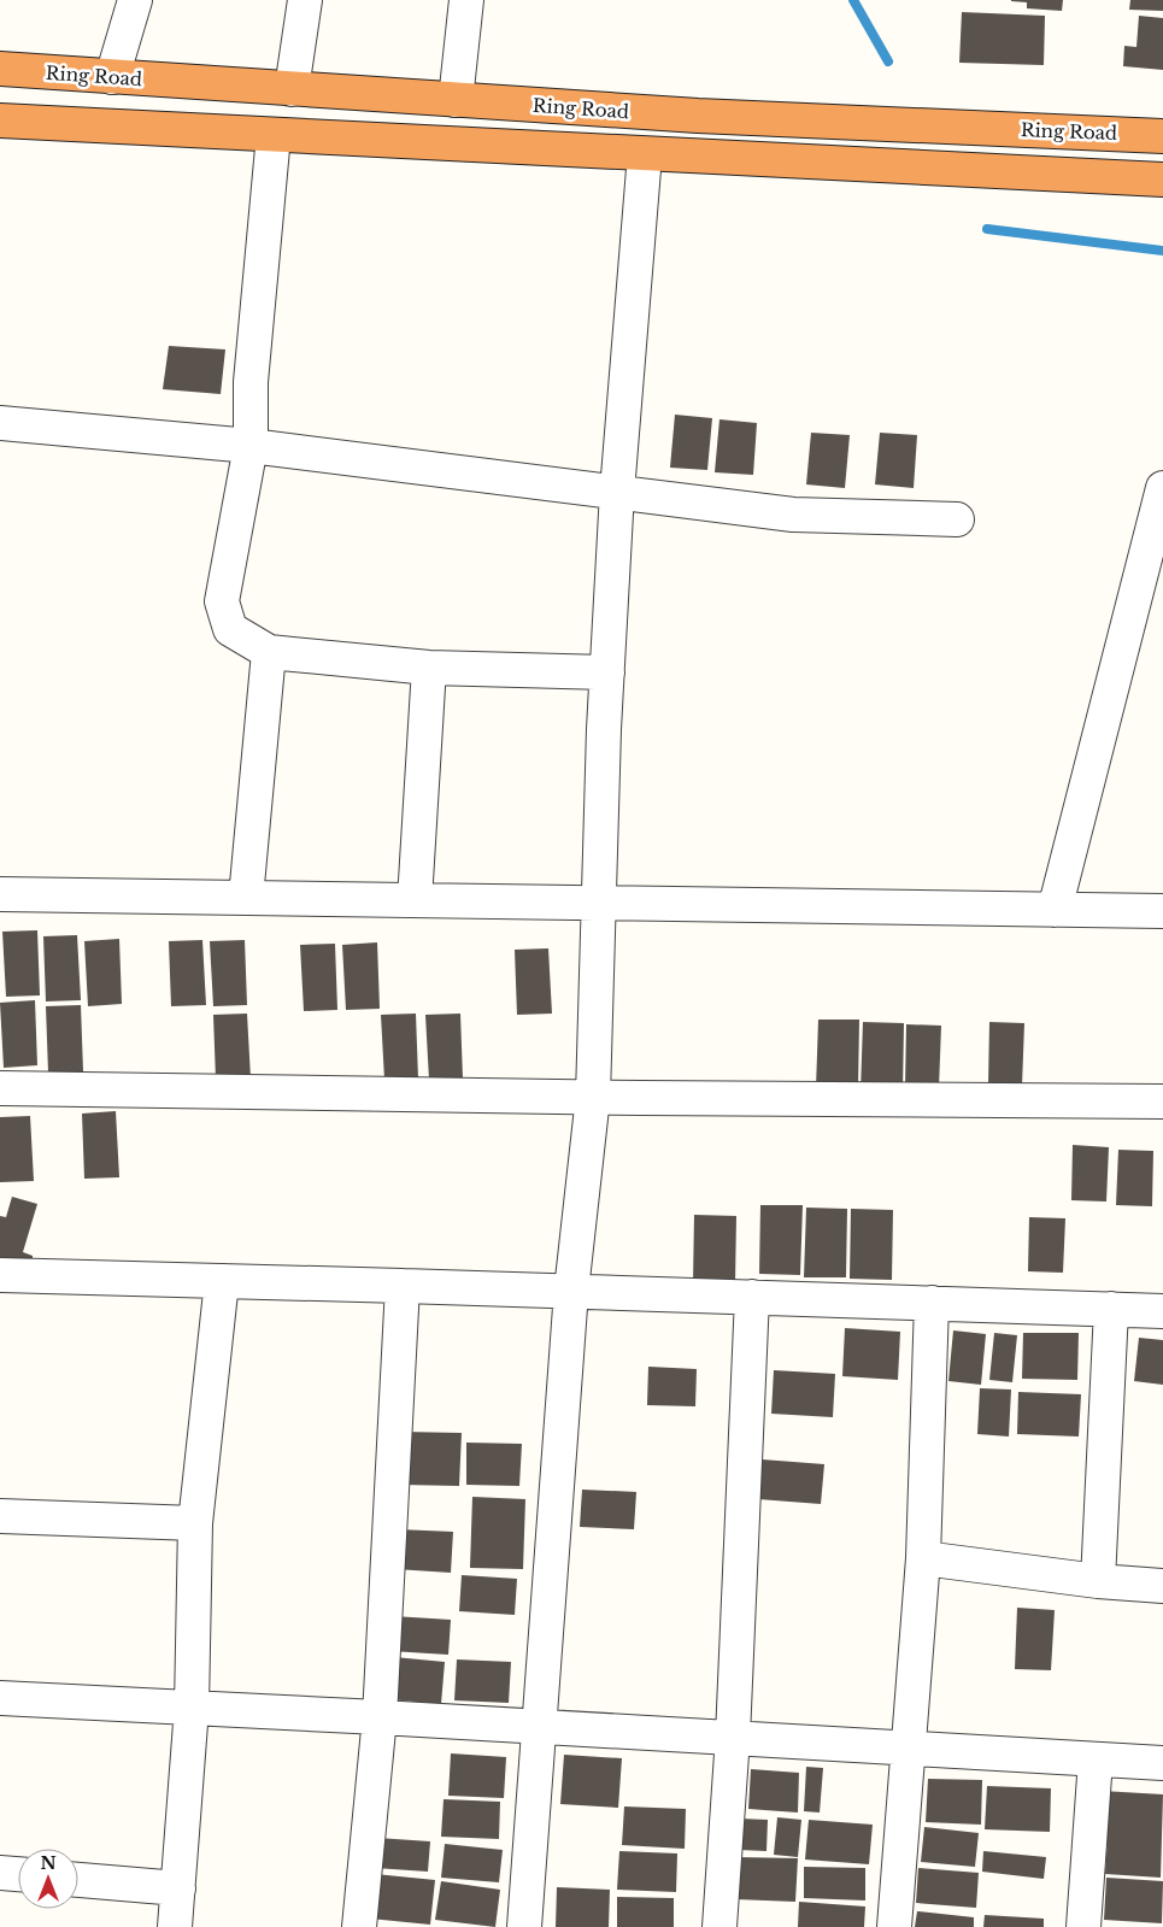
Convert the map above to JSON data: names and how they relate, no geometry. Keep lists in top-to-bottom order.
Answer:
{
  "streets": {
    "highway": ["Ring Road"]
  },
  "north": "top"
}
